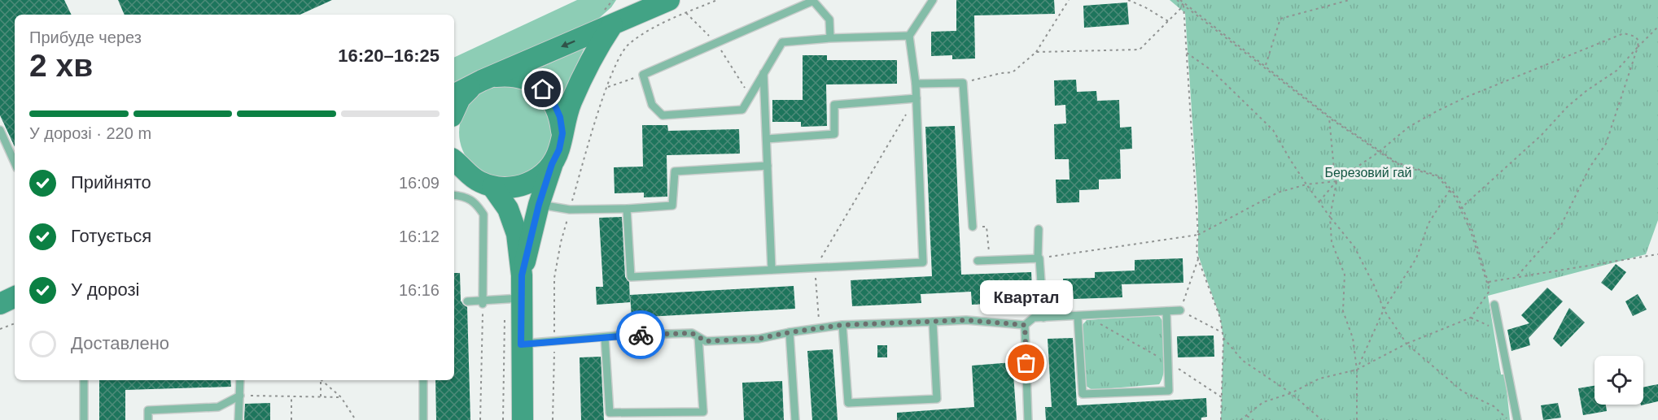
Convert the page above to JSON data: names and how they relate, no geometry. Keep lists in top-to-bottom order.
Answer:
{
  "parks": ["Березовий гай"],
  "places": ["Квартал"],
  "page": {
    "heading": ["2 хв", "Прибуде через", "16:20–16:25"],
    "bar": "У дорозі · 220 m",
    "list": [
      ["Прийнято", "16:09"],
      ["Готується", "16:12"],
      ["У дорозі", "16:16"],
      "Доставлено"
    ],
    "bubble": "Квартал"
  }
}
